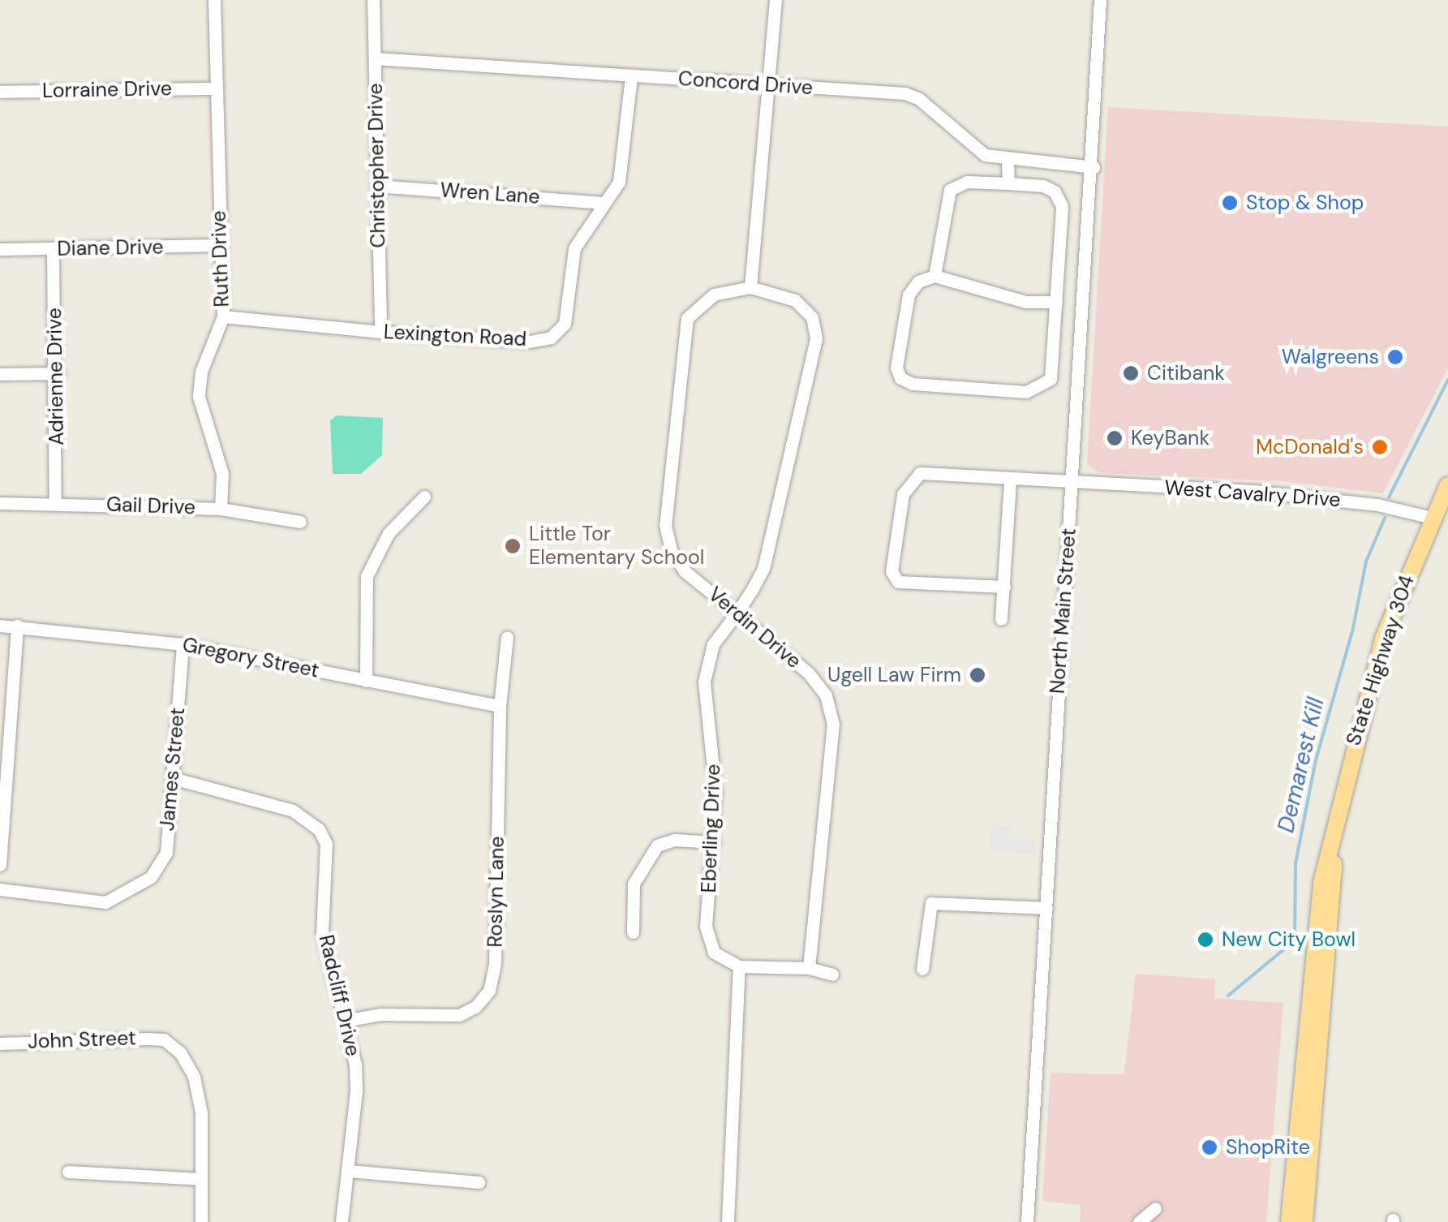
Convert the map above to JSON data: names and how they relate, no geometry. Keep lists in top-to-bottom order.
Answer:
{
  "streets": {
    "main road": ["State Highway 304"],
    "street": [
      "Concord Drive",
      "Lorraine Drive",
      "Christopher Drive",
      "Wren Lane",
      "Diane Drive",
      "Ruth Drive",
      "Lexington Road",
      "Adrienne Drive",
      "West Cavalry Drive",
      "Gail Drive",
      "North Main Street",
      "Verdin Drive",
      "Gregory Street",
      "James Street",
      "Eberling Drive",
      "Roslyn Lane",
      "Radcliff Drive",
      "John Street"
    ]
  },
  "crossings": [
    ["Concord Drive", "Christopher Drive"],
    ["Concord Drive", "Lexington Road"],
    ["Concord Drive", "North Main Street"],
    ["Lorraine Drive", "Ruth Drive"],
    ["Christopher Drive", "Wren Lane"],
    ["Christopher Drive", "Lexington Road"],
    ["Wren Lane", "Lexington Road"],
    ["Diane Drive", "Ruth Drive"],
    ["Diane Drive", "Adrienne Drive"],
    ["Ruth Drive", "Lexington Road"],
    ["Ruth Drive", "Gail Drive"],
    ["Adrienne Drive", "Gail Drive"],
    ["West Cavalry Drive", "North Main Street"],
    ["West Cavalry Drive", "State Highway 304"],
    ["Verdin Drive", "Eberling Drive"],
    ["Gregory Street", "James Street"],
    ["Gregory Street", "Roslyn Lane"],
    ["James Street", "Radcliff Drive"],
    ["Roslyn Lane", "Radcliff Drive"]
  ],
  "water": ["Demarest Kill"],
  "places": [
    "Stop & Shop",
    "Walgreens",
    "Citibank",
    "KeyBank",
    "McDonald's",
    "Little Tor Elementary School",
    "Ugell Law Firm",
    "New City Bowl",
    "ShopRite"
  ]
}
